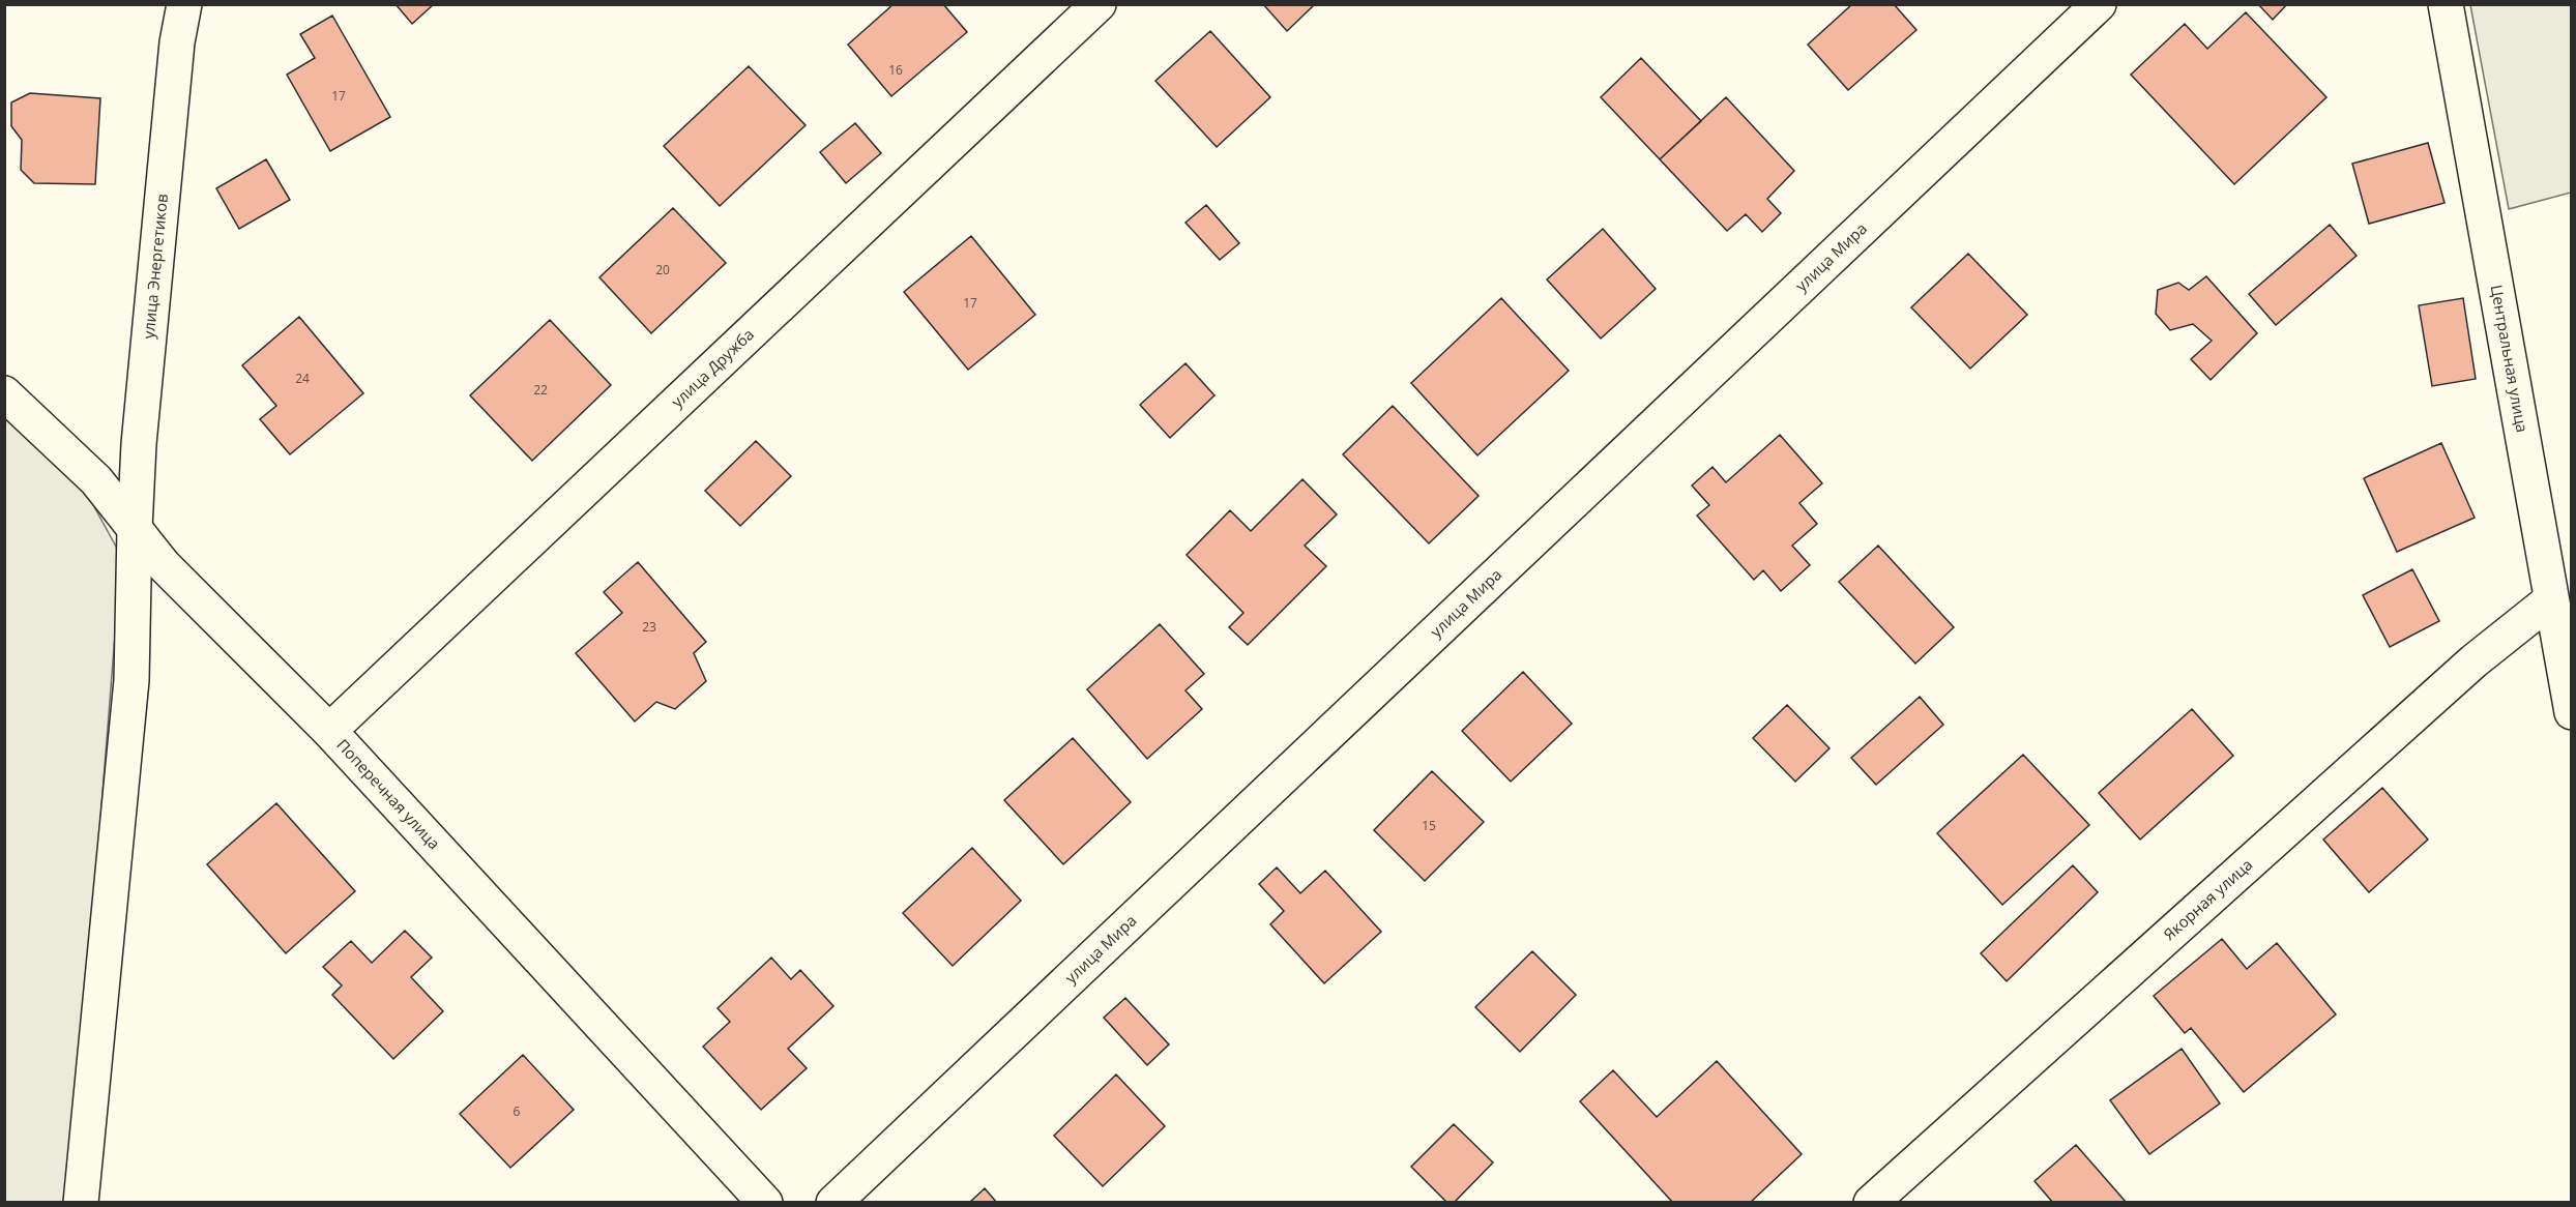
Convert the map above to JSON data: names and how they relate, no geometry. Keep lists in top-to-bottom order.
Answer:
{
  "streets": {
    "street": [
      "улица Мира",
      "улица Энергетиков",
      "Центральная улица",
      "улица Дружба",
      "Поперечная улица",
      "Якорная улица"
    ]
  },
  "crossings": [
    ["улица Энергетиков", "Поперечная улица"],
    ["Центральная улица", "Якорная улица"],
    ["улица Дружба", "Поперечная улица"]
  ],
  "house_numbers": [
    "16",
    "17",
    "20",
    "17",
    "24",
    "22",
    "23",
    "15",
    "6"
  ]
}
